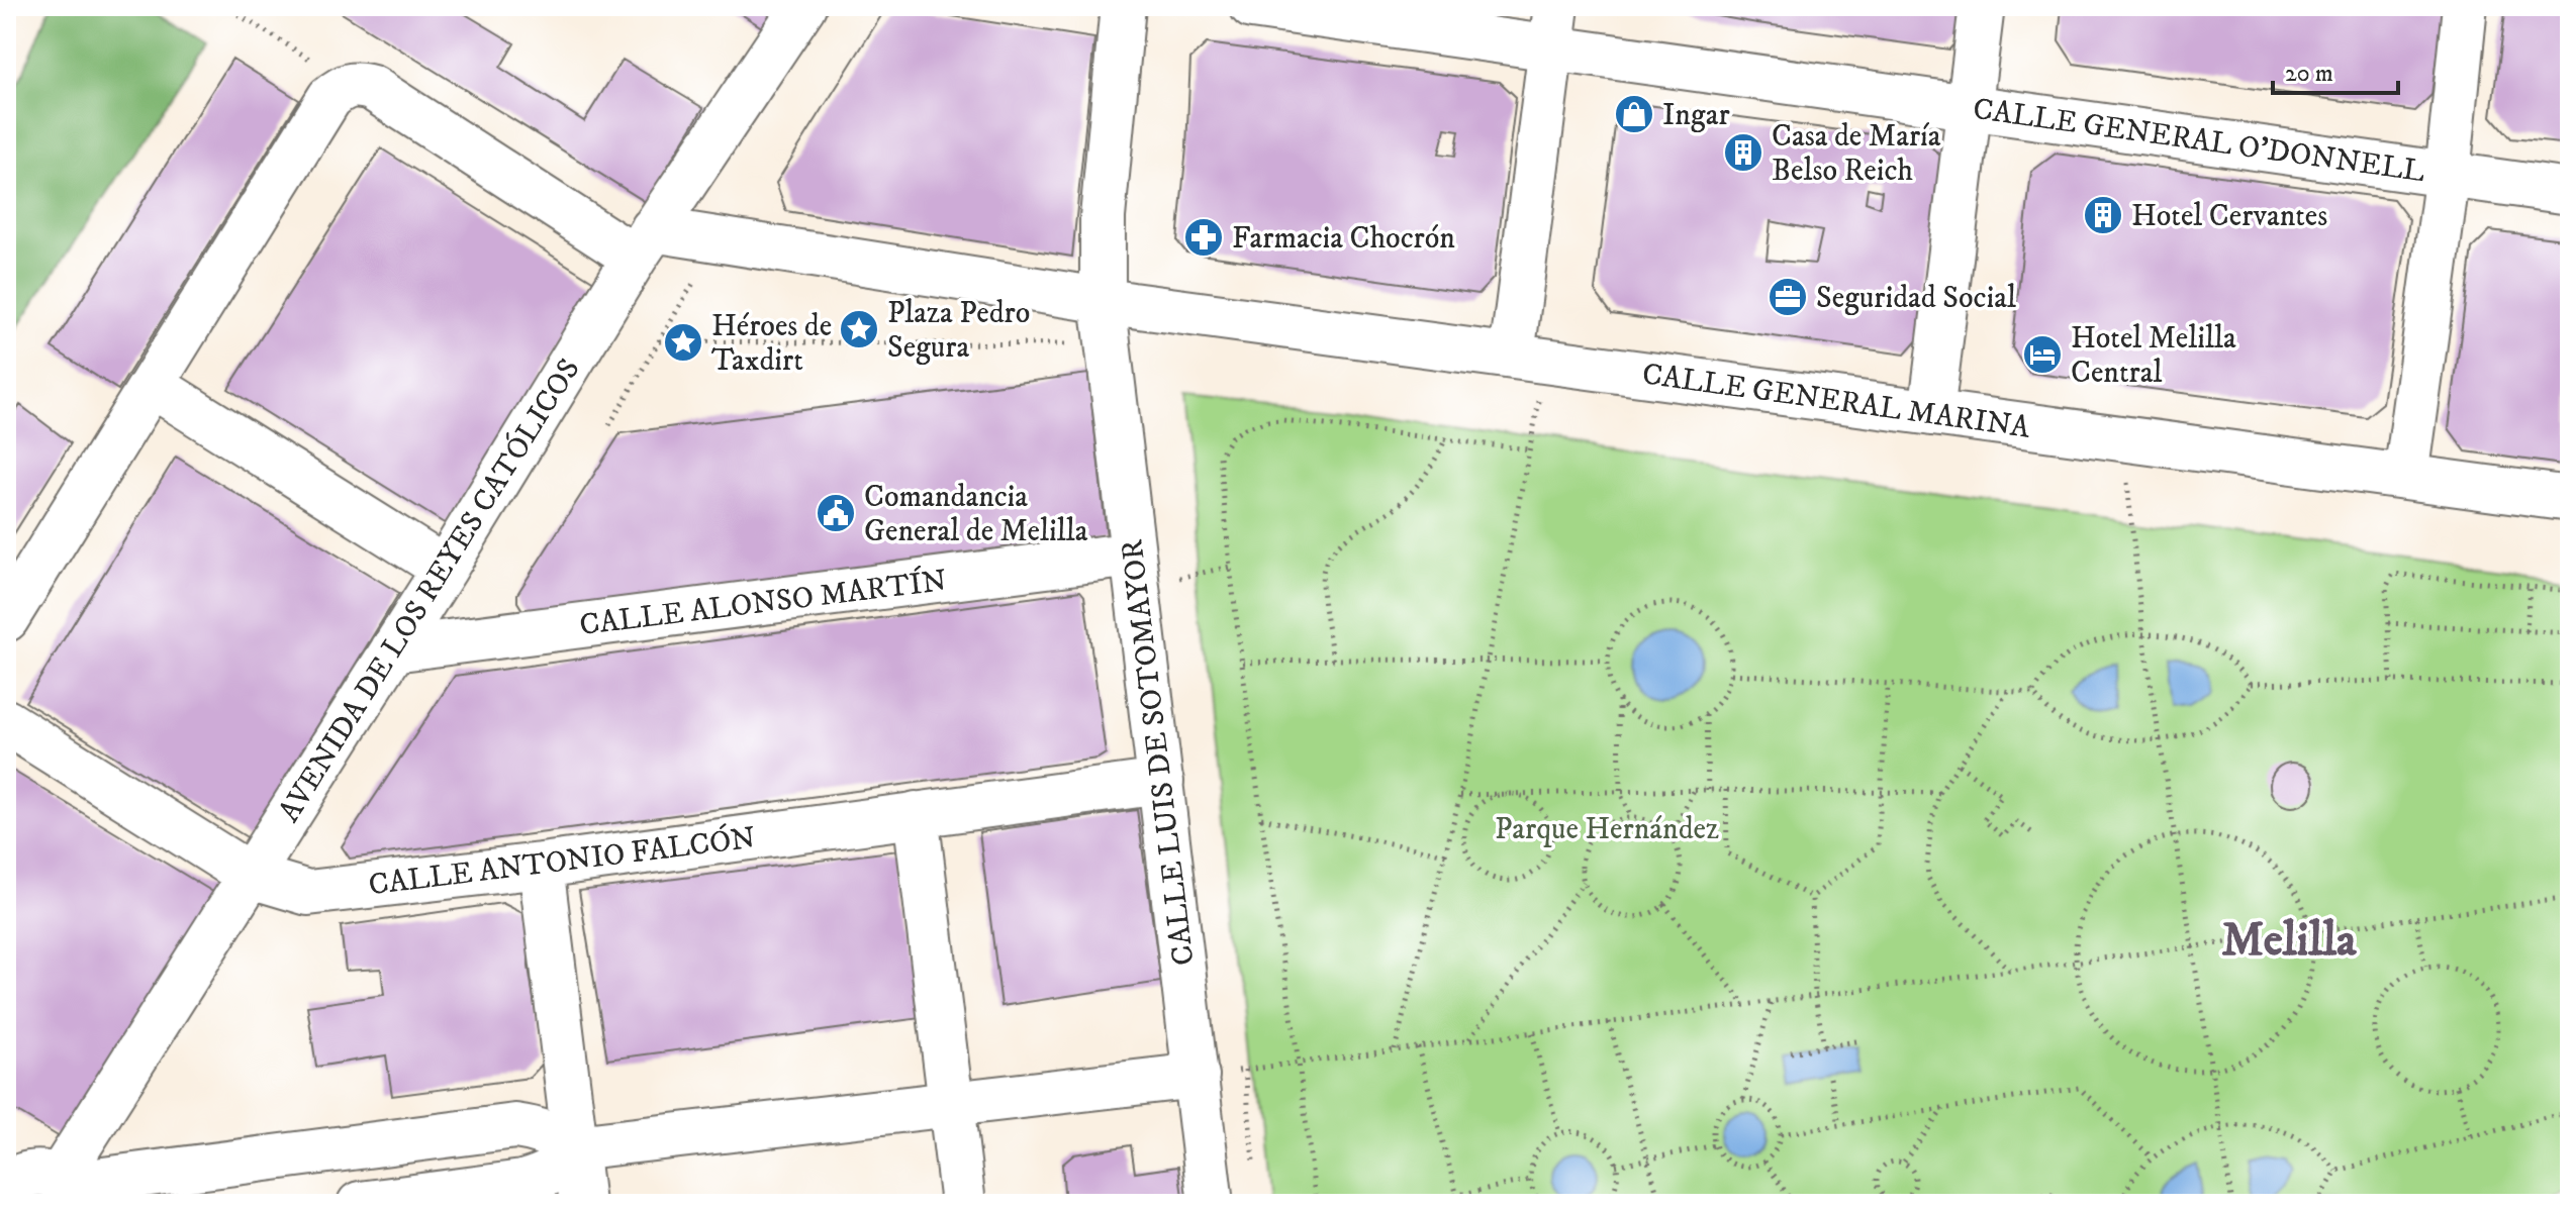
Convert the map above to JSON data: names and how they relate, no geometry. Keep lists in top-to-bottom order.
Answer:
{
  "streets": {
    "street": [
      "CALLE GENERAL O'DONNELL",
      "CALLE GENERAL MARINA",
      "AVENIDA DE LOS REYES CATÓLICOS",
      "CALLE ALONSO MARTÍN",
      "CALLE LUIS DE SOTOMAYOR",
      "CALLE ANTONIO FALCÓN"
    ]
  },
  "crossings": [
    ["CALLE GENERAL MARINA", "AVENIDA DE LOS REYES CATÓLICOS"],
    ["CALLE GENERAL MARINA", "CALLE LUIS DE SOTOMAYOR"],
    ["AVENIDA DE LOS REYES CATÓLICOS", "CALLE ALONSO MARTÍN"],
    ["AVENIDA DE LOS REYES CATÓLICOS", "CALLE ANTONIO FALCÓN"],
    ["CALLE ALONSO MARTÍN", "CALLE LUIS DE SOTOMAYOR"],
    ["CALLE LUIS DE SOTOMAYOR", "CALLE ANTONIO FALCÓN"]
  ],
  "districts": ["Melilla"],
  "parks": ["Parque Hernández"],
  "places": {
    "shop": ["Ingar"],
    "building": ["Casa de María Belso Reich", "Hotel Cervantes"],
    "pharmacy": ["Farmacia Chocrón"],
    "office": ["Seguridad Social"],
    "place": ["Plaza Pedro Segura", "Héroes de Taxdirt"],
    "hotel": ["Hotel Melilla Central"],
    "public building": ["Comandancia General de Melilla"]
  },
  "scale_bar": "20 m"
}
